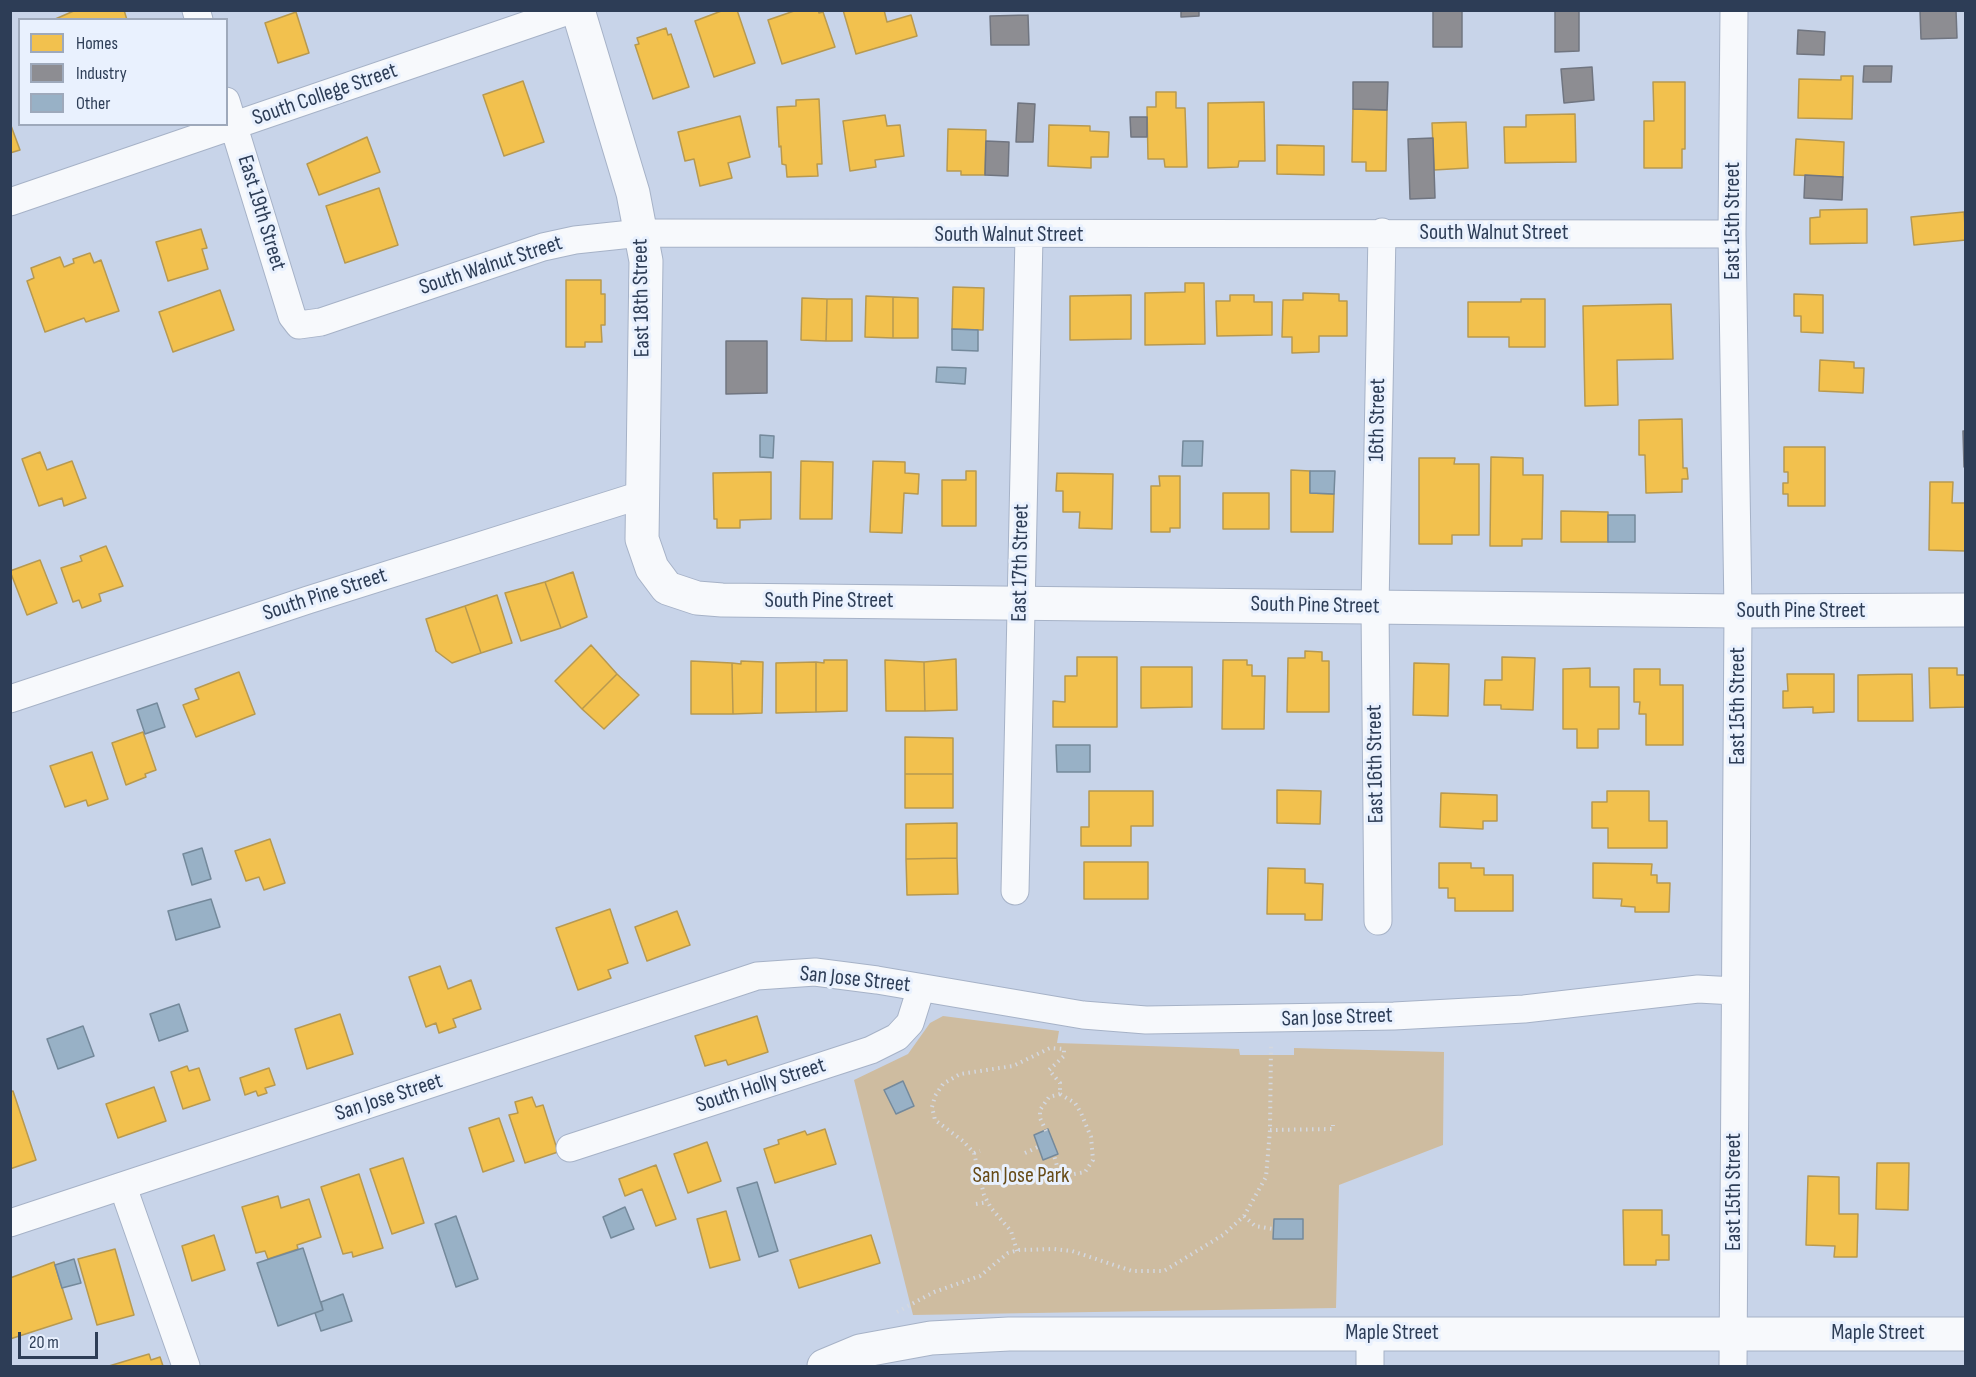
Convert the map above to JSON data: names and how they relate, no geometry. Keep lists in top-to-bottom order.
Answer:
{
  "streets": {
    "street": [
      "South College Street",
      "East 19th Street",
      "East 15th Street",
      "South Walnut Street",
      "East 18th Street",
      "16th Street",
      "East 17th Street",
      "South Pine Street",
      "East 16th Street",
      "San Jose Street",
      "South Holly Street",
      "Maple Street"
    ]
  },
  "crossings": [
    ["South College Street", "East 19th Street"],
    ["East 19th Street", "South Walnut Street"],
    ["East 15th Street", "South Walnut Street"],
    ["East 15th Street", "South Pine Street"],
    ["East 15th Street", "San Jose Street"],
    ["East 15th Street", "Maple Street"],
    ["South Walnut Street", "East 18th Street"],
    ["South Walnut Street", "16th Street"],
    ["South Walnut Street", "East 17th Street"],
    ["East 18th Street", "South Pine Street"],
    ["16th Street", "South Pine Street"],
    ["16th Street", "East 16th Street"],
    ["East 17th Street", "South Pine Street"],
    ["South Pine Street", "East 16th Street"],
    ["San Jose Street", "South Holly Street"]
  ],
  "parks": ["San Jose Park"],
  "legend": ["Homes", "Industry", "Other"],
  "scale_bar": "20 m"
}
